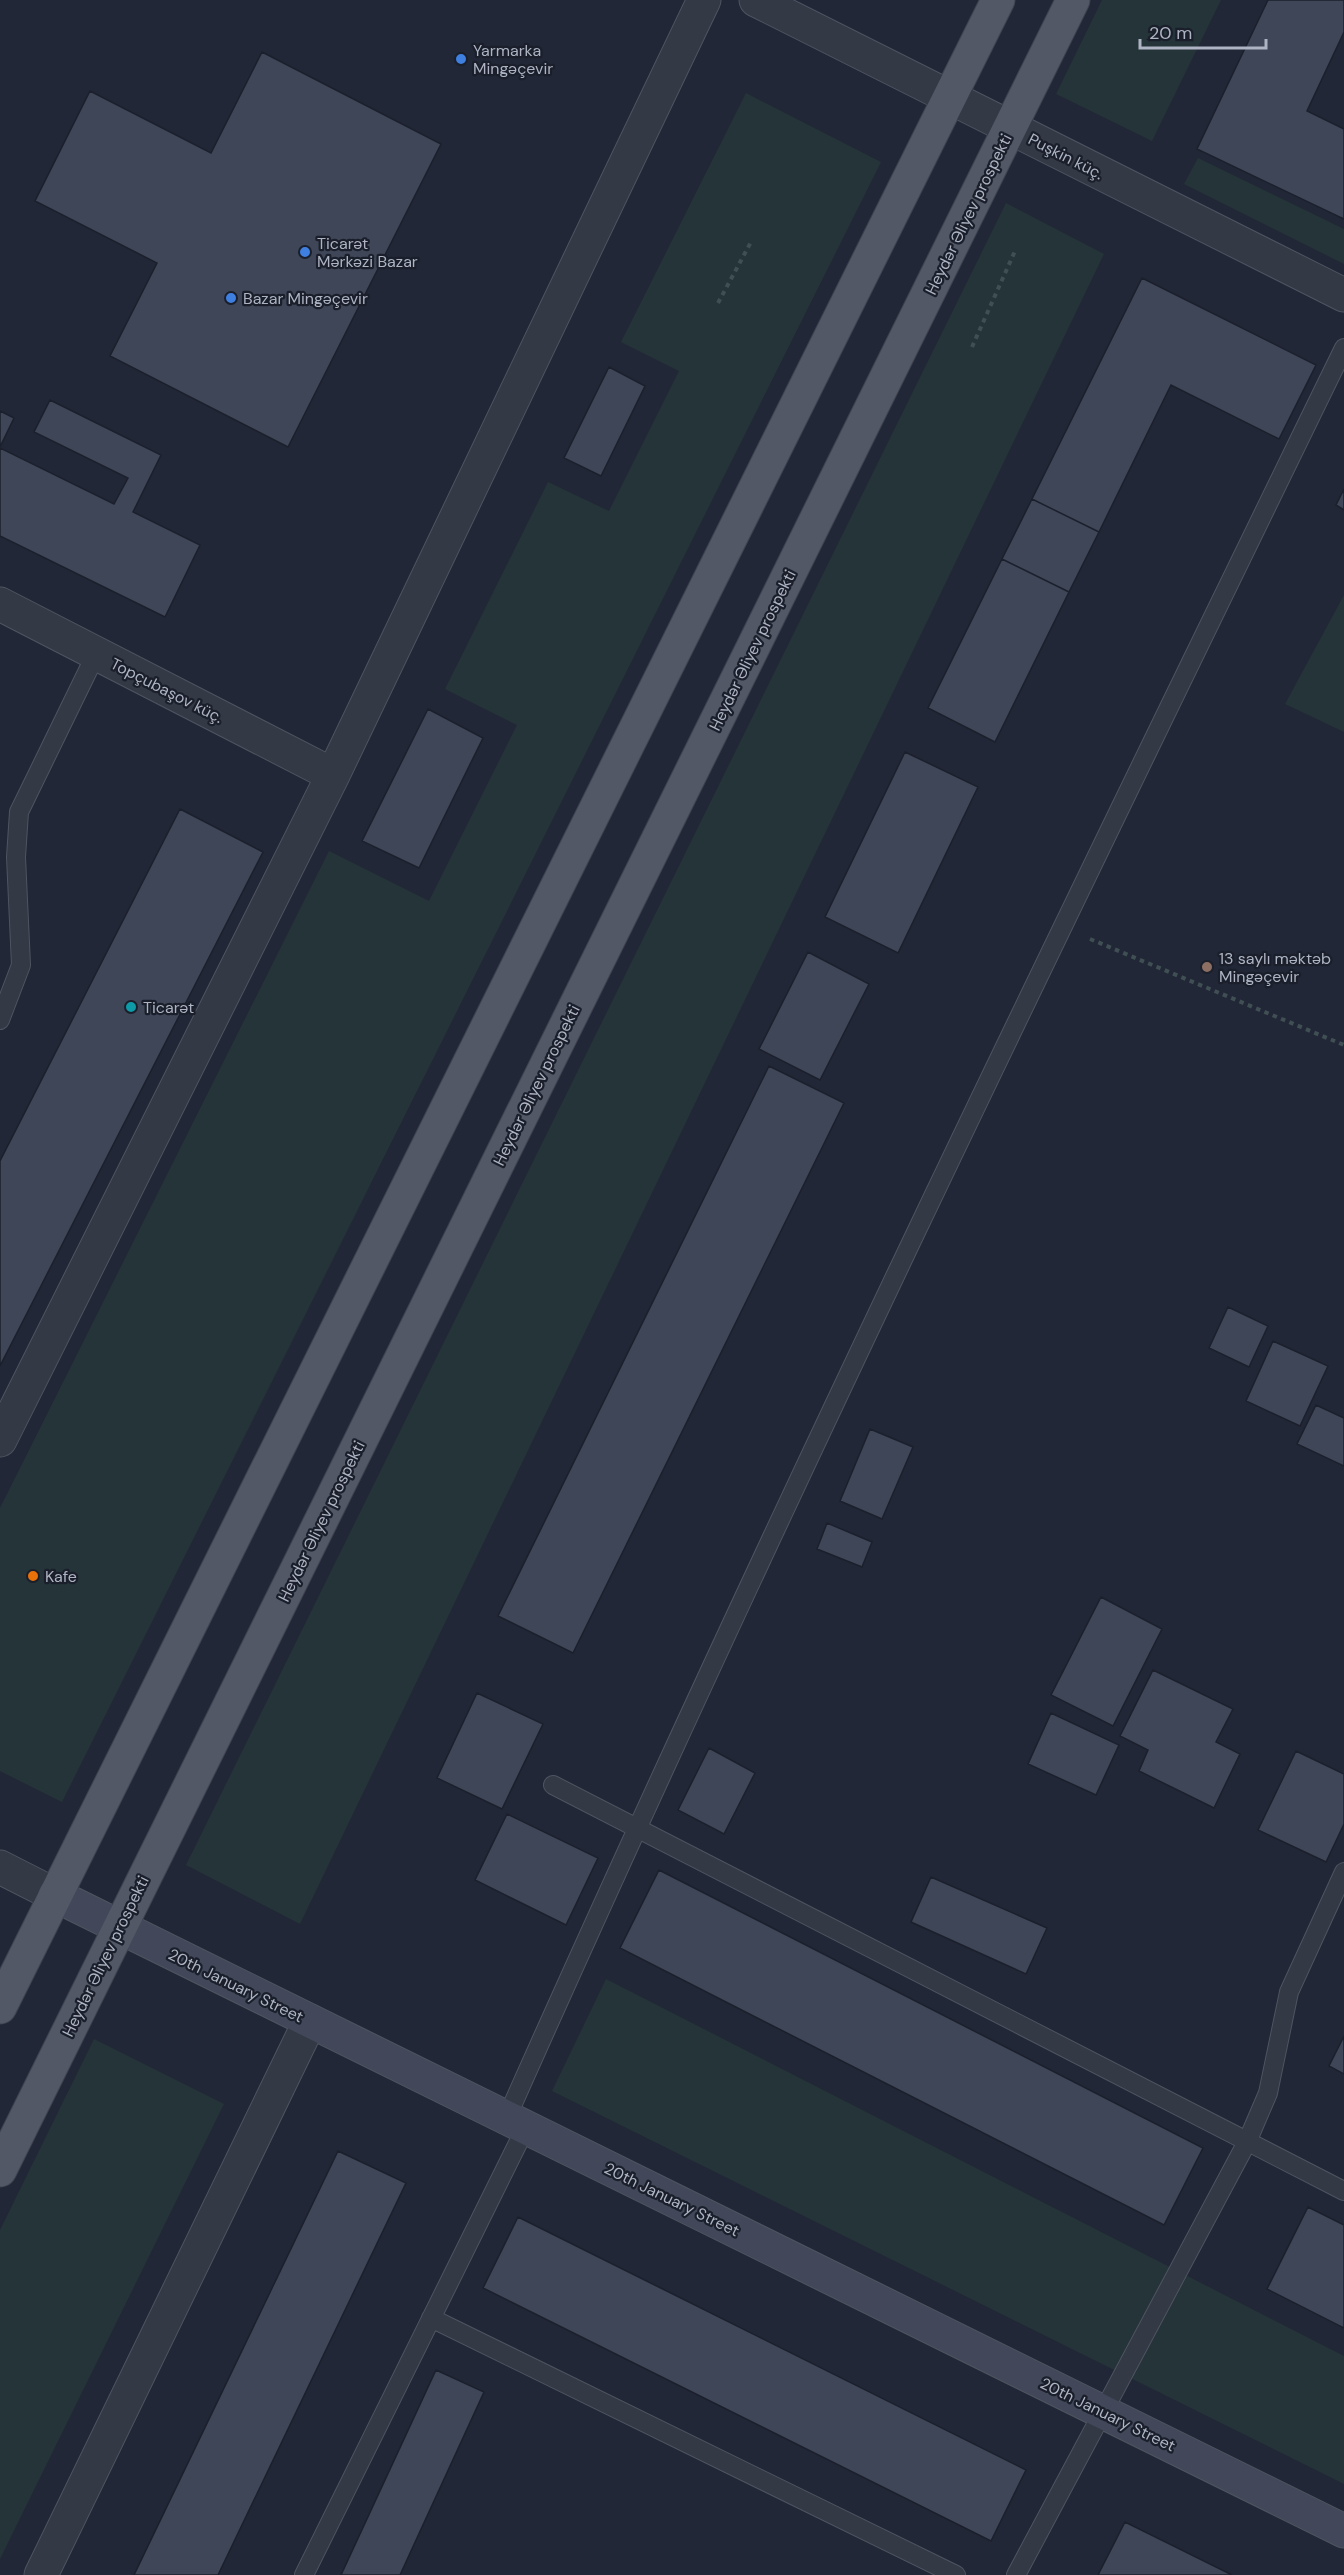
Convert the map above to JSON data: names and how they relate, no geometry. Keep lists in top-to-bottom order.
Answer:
{
  "streets": {
    "main road": ["Heydər Əliyev prospekti", "20th January Street"],
    "street": ["Puşkin küç.", "Topçubaşov küç."]
  },
  "crossings": [
    ["Puşkin küç.", "Heydər Əliyev prospekti"],
    ["Heydər Əliyev prospekti", "20th January Street"]
  ],
  "places": [
    "Yarmarka Mingəçevir",
    "Ticarət Mərkəzi Bazar",
    "Bazar Mingəçevir",
    "13 saylı məktəb Mingəçevir",
    "Ticarət",
    "Kafe"
  ],
  "scale_bar": "20 m"
}
